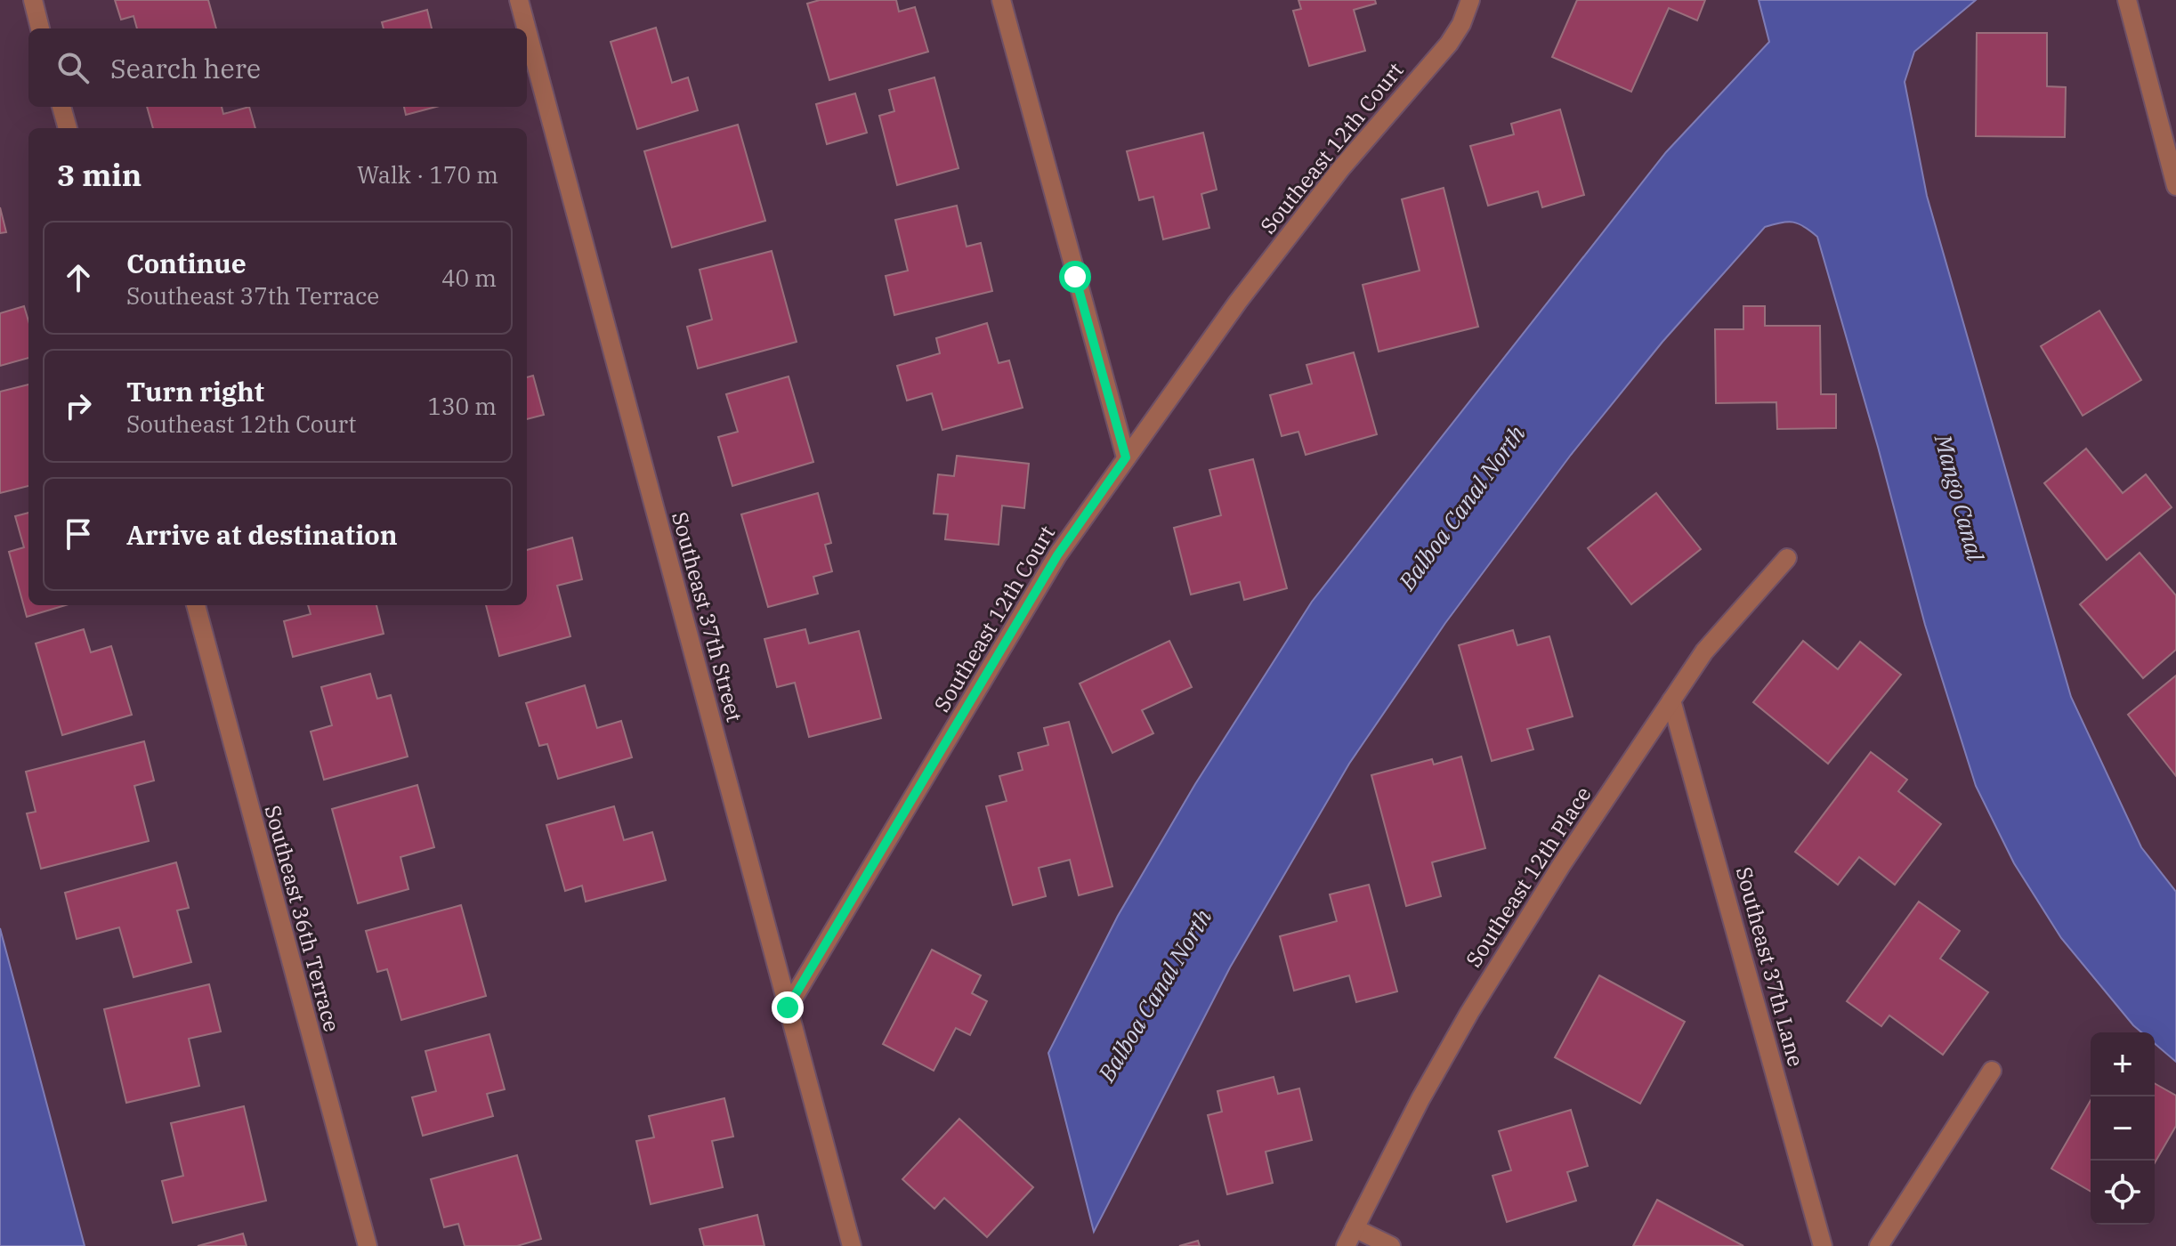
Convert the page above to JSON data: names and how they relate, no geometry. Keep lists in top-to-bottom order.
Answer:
{
  "streets": {
    "street": [
      "Southeast 12th Court",
      "Southeast 37th Street",
      "Southeast 12th Place",
      "Southeast 36th Terrace",
      "Southeast 37th Lane"
    ]
  },
  "crossings": [
    ["Southeast 12th Court", "Southeast 37th Street"],
    ["Southeast 12th Place", "Southeast 37th Lane"]
  ],
  "water": ["Mango Canal", "Balboa Canal North"],
  "page": {
    "search": "Search here",
    "heading": ["3 min", "Walk · 170 m"],
    "list": [
      ["Continue", "Southeast 37th Terrace", "40 m"],
      ["Turn right", "Southeast 12th Court", "130 m"],
      "Arrive at destination"
    ],
    "map_buttons": ["+", "−"]
  }
}
